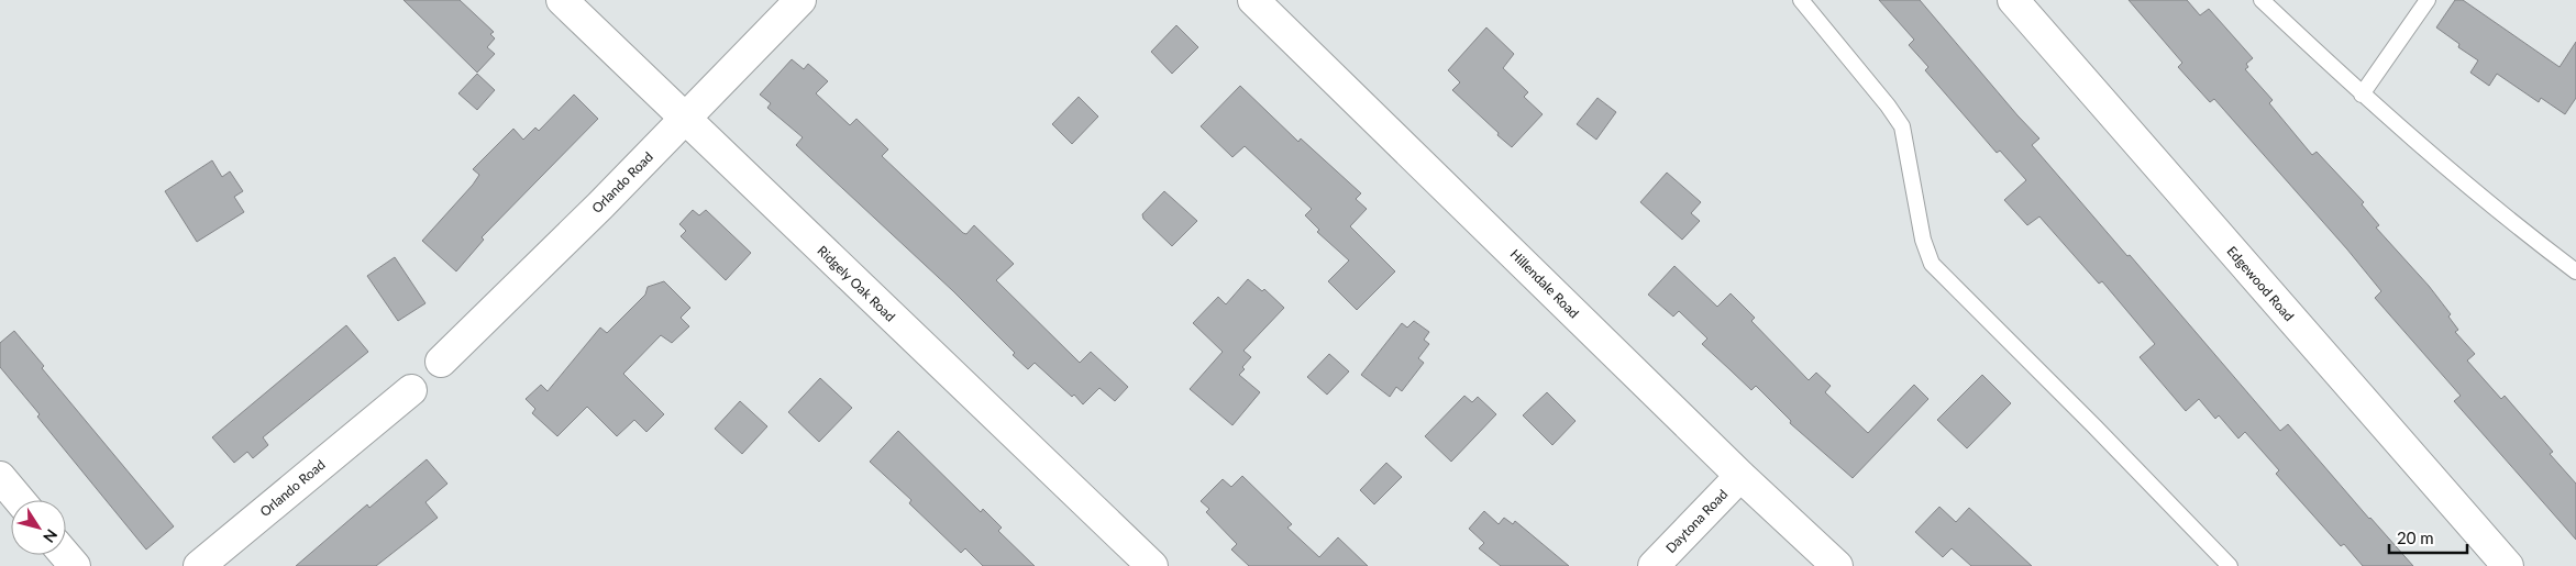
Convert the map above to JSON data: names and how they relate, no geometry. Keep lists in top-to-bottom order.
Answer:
{
  "streets": {
    "street": [
      "Orlando Road",
      "Ridgely Oak Road",
      "Hillendale Road",
      "Edgewood Road",
      "Daytona Road"
    ]
  },
  "crossings": [
    ["Orlando Road", "Ridgely Oak Road"],
    ["Hillendale Road", "Daytona Road"]
  ],
  "scale_bar": "20 m",
  "north": "bottom right"
}
